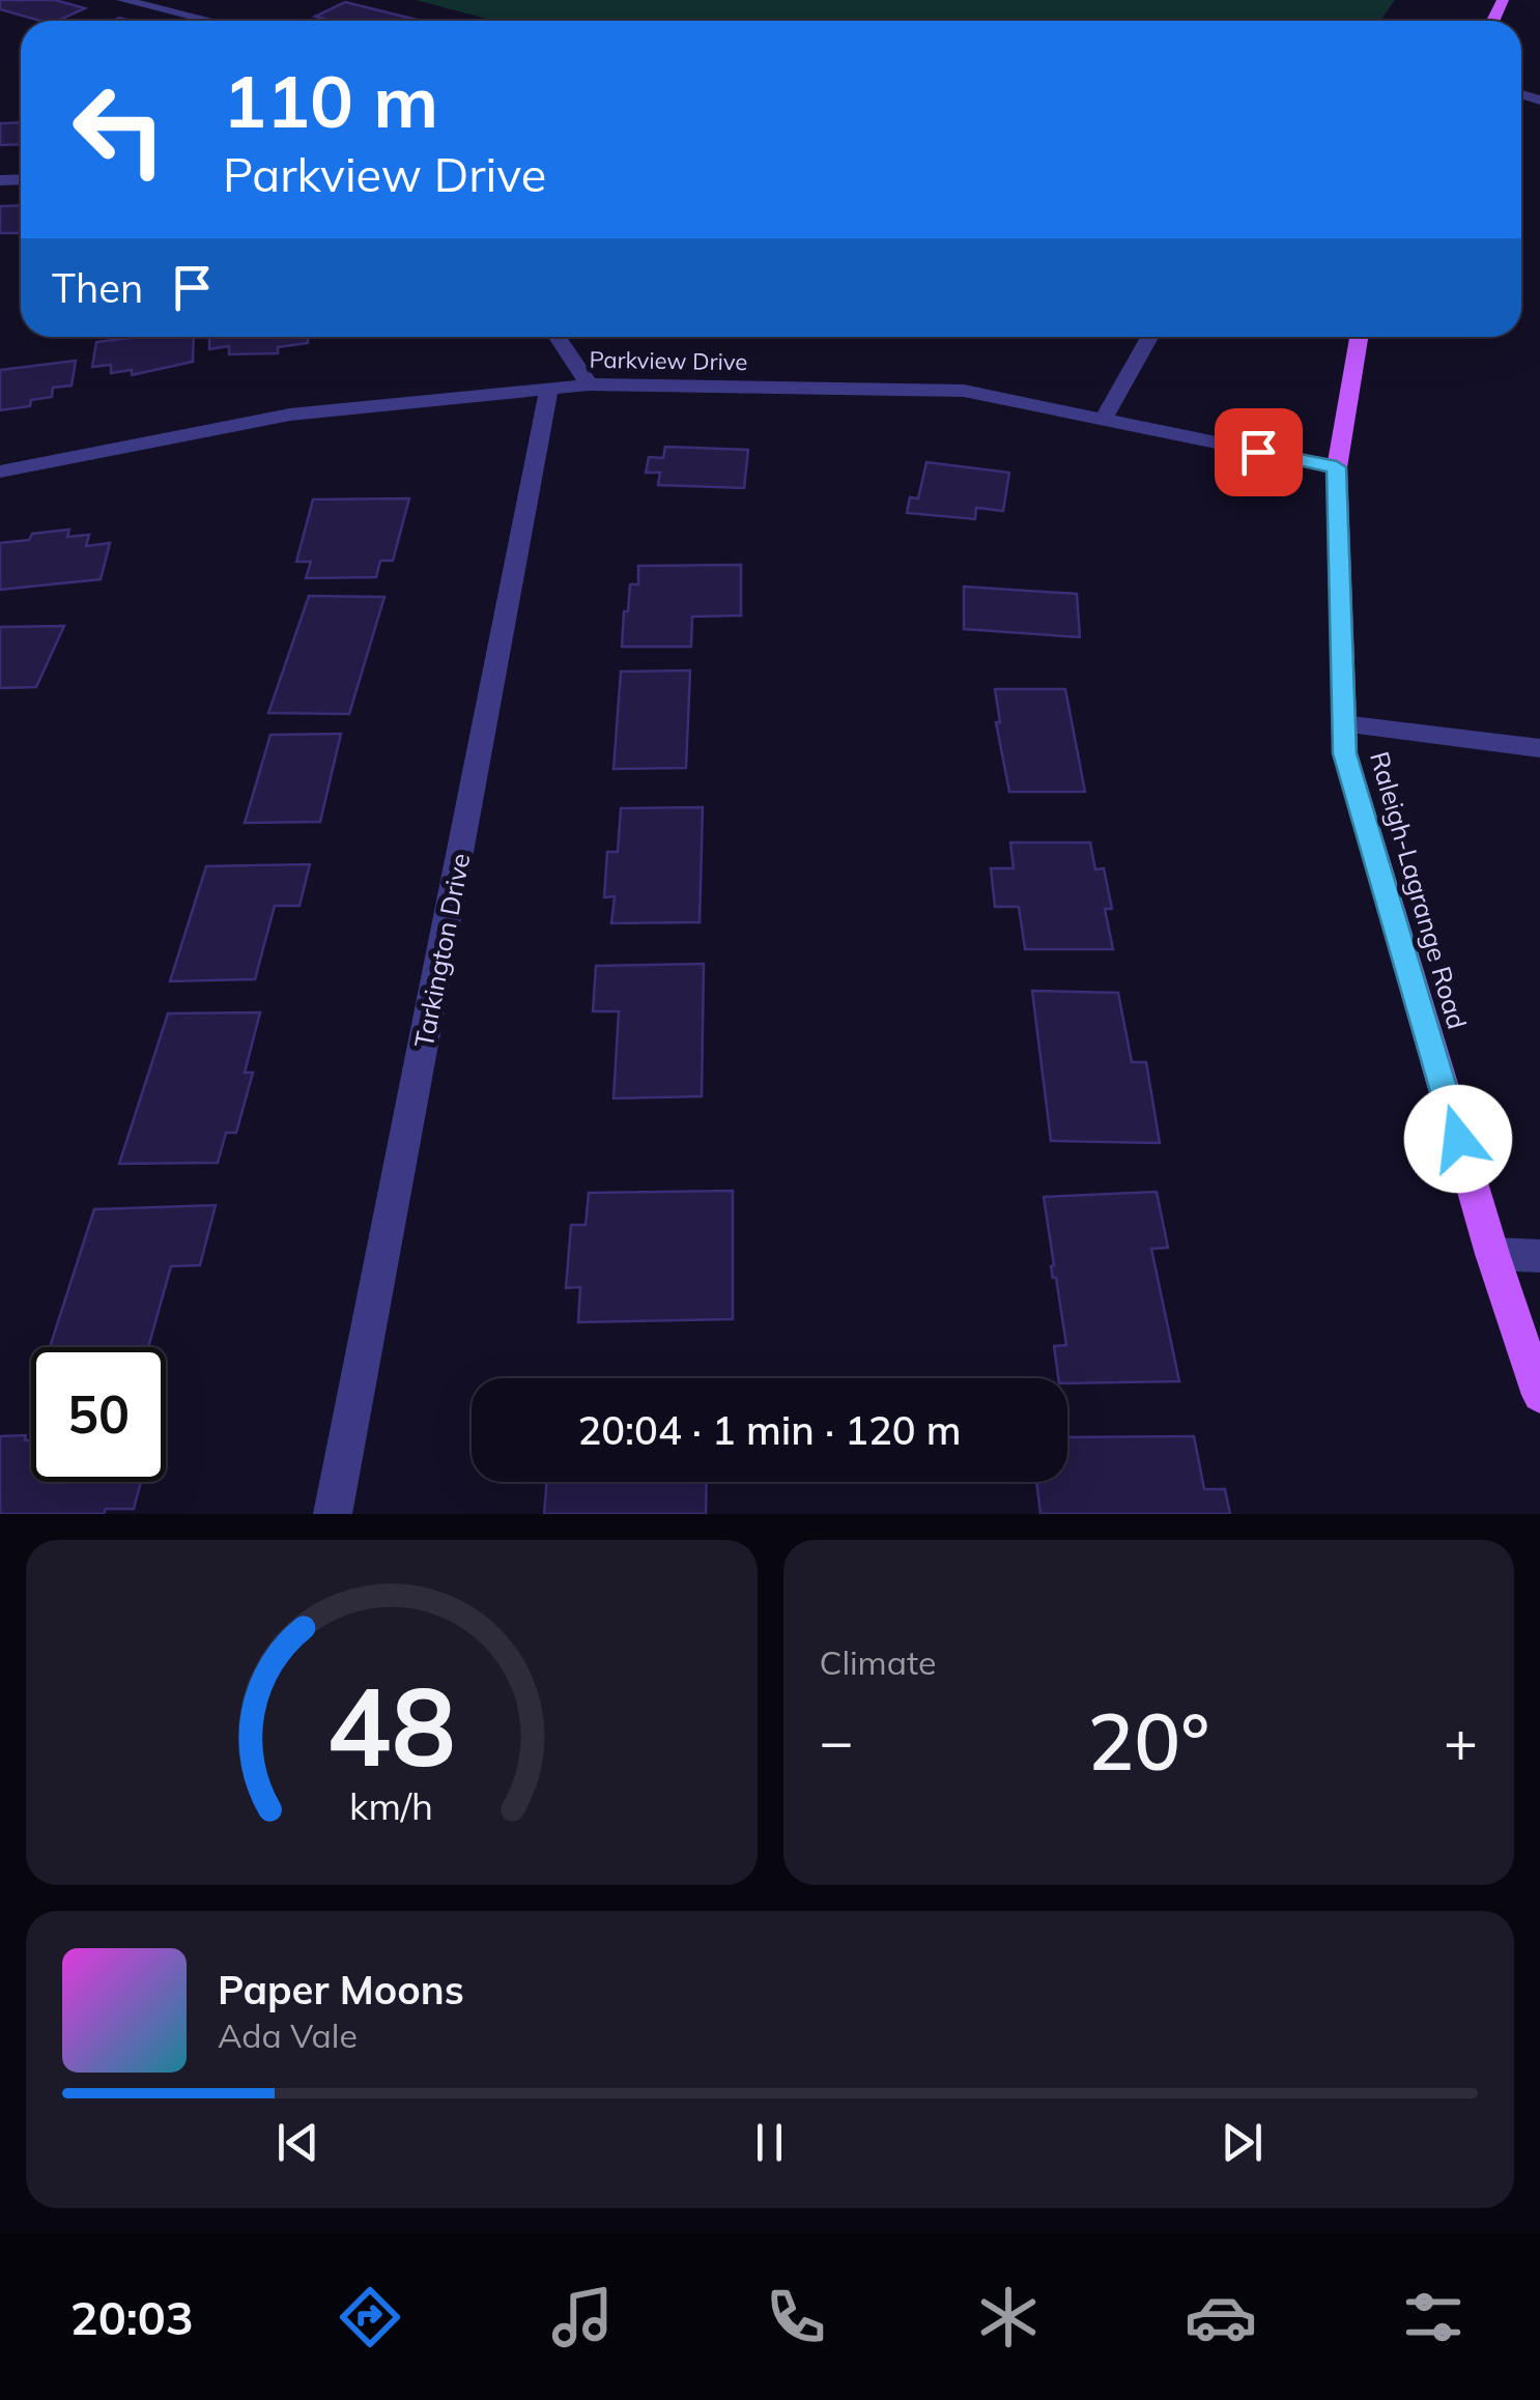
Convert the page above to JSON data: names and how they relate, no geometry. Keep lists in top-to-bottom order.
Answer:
{
  "streets": {
    "main road": ["Raleigh-Lagrange Road"],
    "street": ["Parkview Drive", "Tarkington Drive"]
  },
  "crossings": [
    ["Parkview Drive", "Raleigh-Lagrange Road"],
    ["Parkview Drive", "Tarkington Drive"]
  ],
  "page": {
    "turn": ["110 m", "Parkview Drive"],
    "then": "Then",
    "limit": "50",
    "trip": "20:04 · 1 min · 120 m",
    "tile": "Climate",
    "heat": ["−", "20°", "+"],
    "song": ["Paper Moons", "Ada Vale"],
    "tabs": "20:03",
    "gauge": ["48", "km/h"]
  }
}
